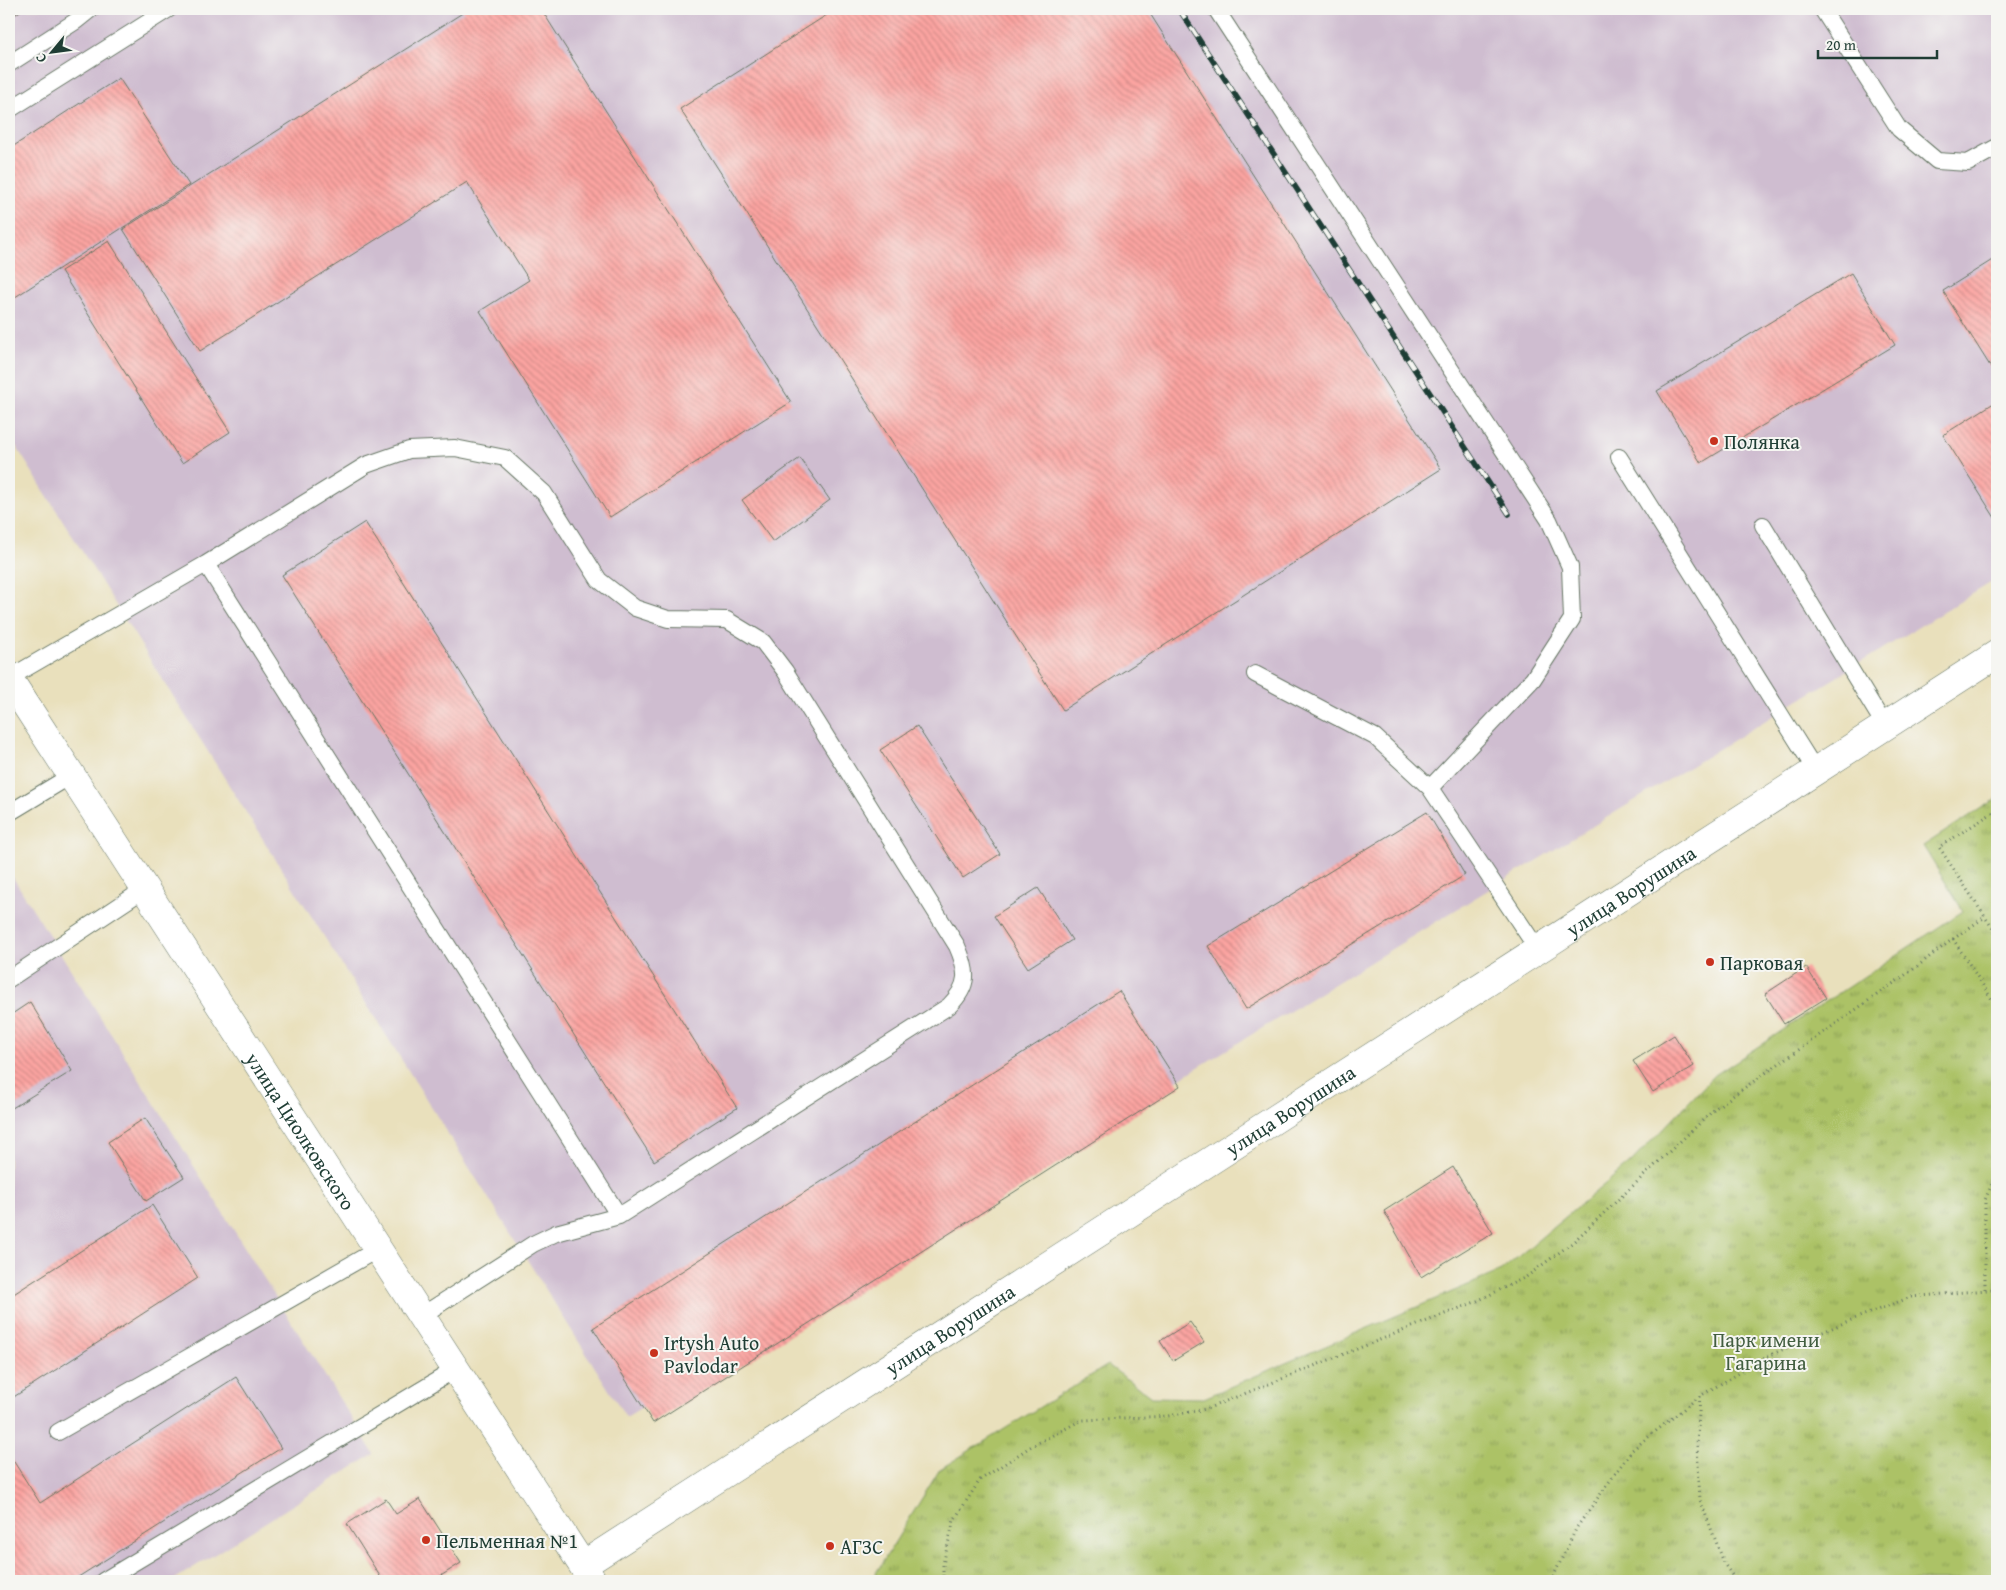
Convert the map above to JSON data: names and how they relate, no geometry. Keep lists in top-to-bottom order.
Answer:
{
  "streets": {
    "street": ["улица Ворушина", "улица Циолковского"]
  },
  "crossings": [
    ["улица Ворушина", "улица Циолковского"]
  ],
  "parks": ["Парк имени Гагарина"],
  "places": [
    "Полянка",
    "Парковая",
    "Irtysh Auto Pavlodar",
    "Пельменная №1",
    "АГЗС"
  ],
  "scale_bar": "20 m",
  "north": "bottom left"
}
